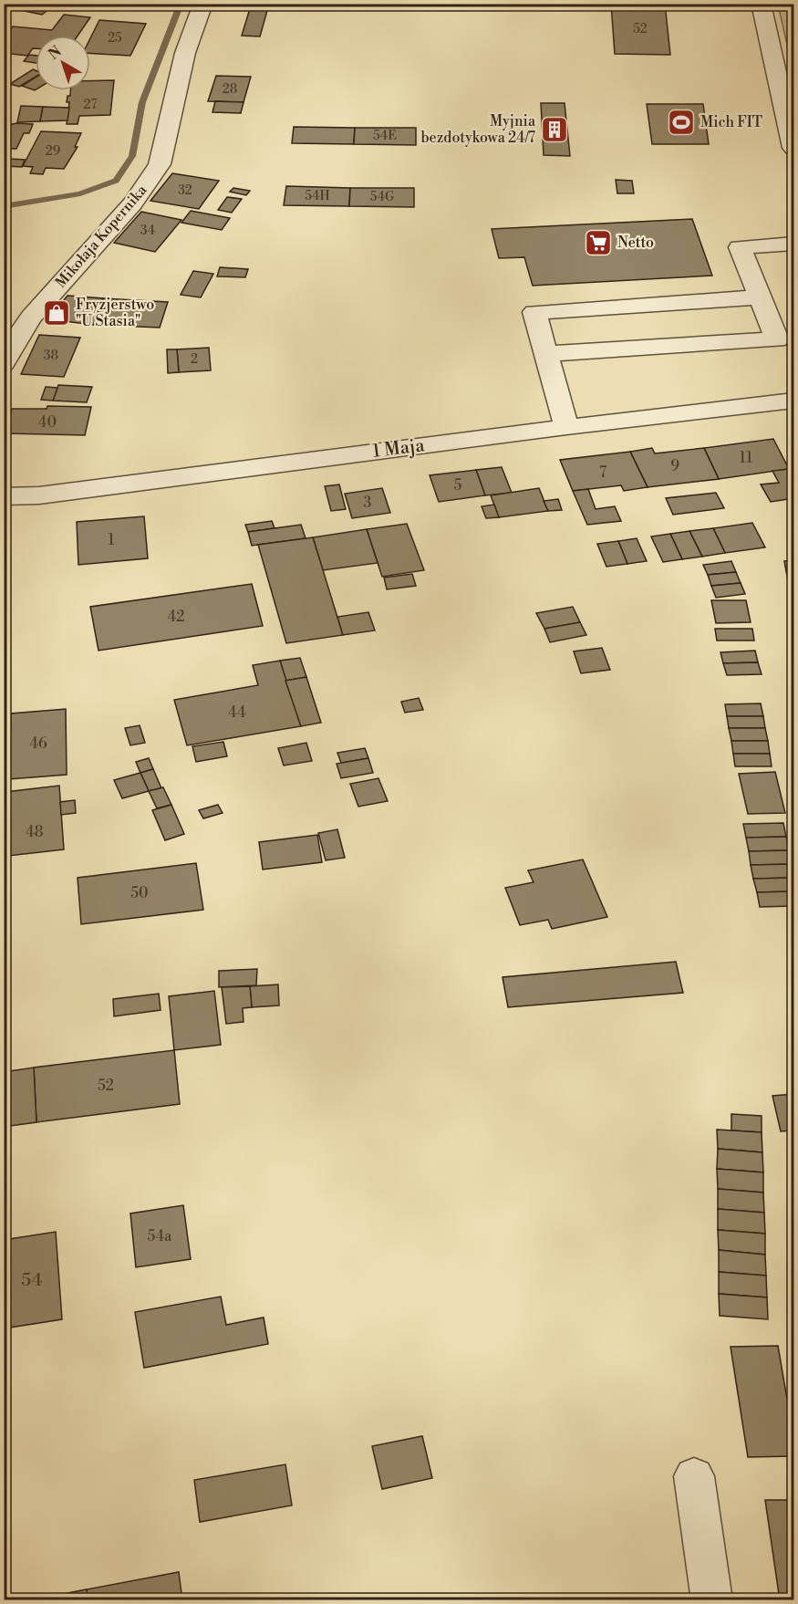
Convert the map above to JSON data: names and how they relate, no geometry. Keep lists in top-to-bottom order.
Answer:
{
  "streets": {
    "street": ["Mikołaja Kopernika", "1 Maja"]
  },
  "places": {
    "sports": ["Mich FIT"],
    "building": ["Myjnia bezdotykowa 24/7"],
    "supermarket": ["Netto"],
    "shop": ["Fryzjerstwo \"U Stasia\""]
  },
  "house_numbers": [
    "52",
    "25",
    "28",
    "27",
    "54E",
    "29",
    "32",
    "54H",
    "54G",
    "34",
    "38",
    "2",
    "40",
    "11",
    "9",
    "7",
    "5",
    "3",
    "1",
    "42",
    "44",
    "46",
    "48",
    "50",
    "52",
    "54a",
    "54"
  ],
  "north": "top left"
}
